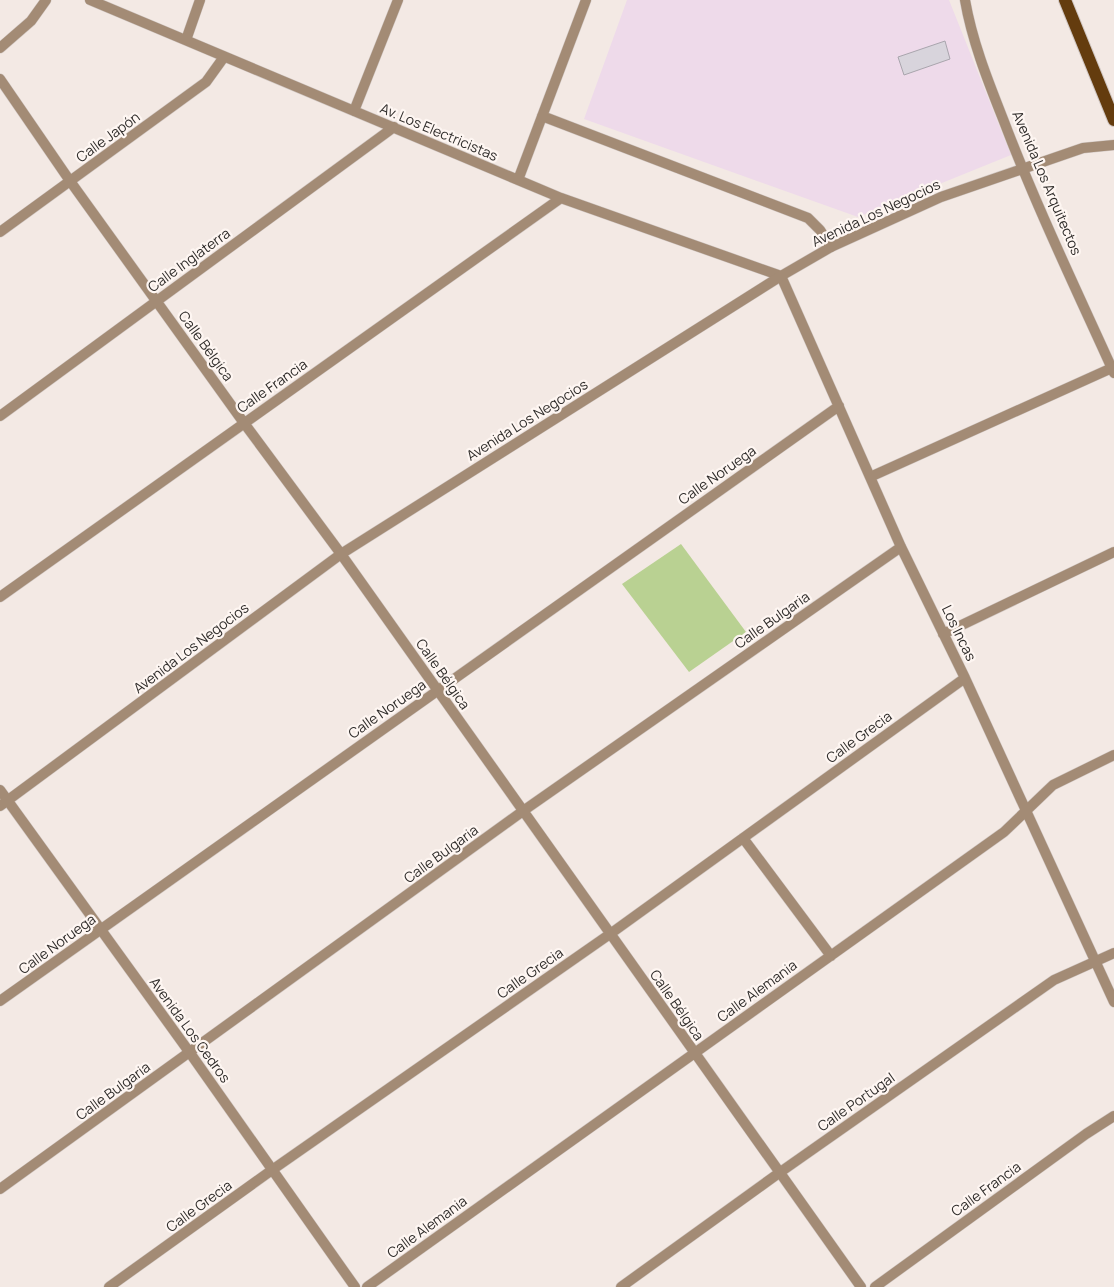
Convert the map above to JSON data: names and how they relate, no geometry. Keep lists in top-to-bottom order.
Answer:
{
  "streets": {
    "street": [
      "Av. Los Electricistas",
      "Calle Japón",
      "Avenida Los Arquitectos",
      "Avenida Los Negocios",
      "Calle Inglaterra",
      "Calle Bélgica",
      "Calle Francia",
      "Calle Noruega",
      "Calle Bulgaria",
      "Los Incas",
      "Calle Grecia",
      "Calle Alemania",
      "Avenida Los Cedros",
      "Calle Portugal"
    ]
  },
  "crossings": [
    ["Av. Los Electricistas", "Calle Japón"],
    ["Av. Los Electricistas", "Avenida Los Negocios"],
    ["Av. Los Electricistas", "Calle Inglaterra"],
    ["Av. Los Electricistas", "Calle Francia"],
    ["Av. Los Electricistas", "Los Incas"],
    ["Calle Japón", "Calle Bélgica"],
    ["Avenida Los Arquitectos", "Avenida Los Negocios"],
    ["Avenida Los Negocios", "Calle Bélgica"],
    ["Avenida Los Negocios", "Los Incas"],
    ["Avenida Los Negocios", "Avenida Los Cedros"],
    ["Calle Inglaterra", "Calle Bélgica"],
    ["Calle Bélgica", "Calle Francia"],
    ["Calle Bélgica", "Calle Noruega"],
    ["Calle Bélgica", "Calle Bulgaria"],
    ["Calle Bélgica", "Calle Grecia"],
    ["Calle Bélgica", "Calle Alemania"],
    ["Calle Bélgica", "Calle Portugal"],
    ["Calle Noruega", "Los Incas"],
    ["Calle Noruega", "Avenida Los Cedros"],
    ["Calle Bulgaria", "Los Incas"],
    ["Calle Bulgaria", "Avenida Los Cedros"],
    ["Los Incas", "Calle Grecia"],
    ["Los Incas", "Calle Alemania"],
    ["Los Incas", "Calle Portugal"],
    ["Calle Grecia", "Avenida Los Cedros"]
  ]
}
